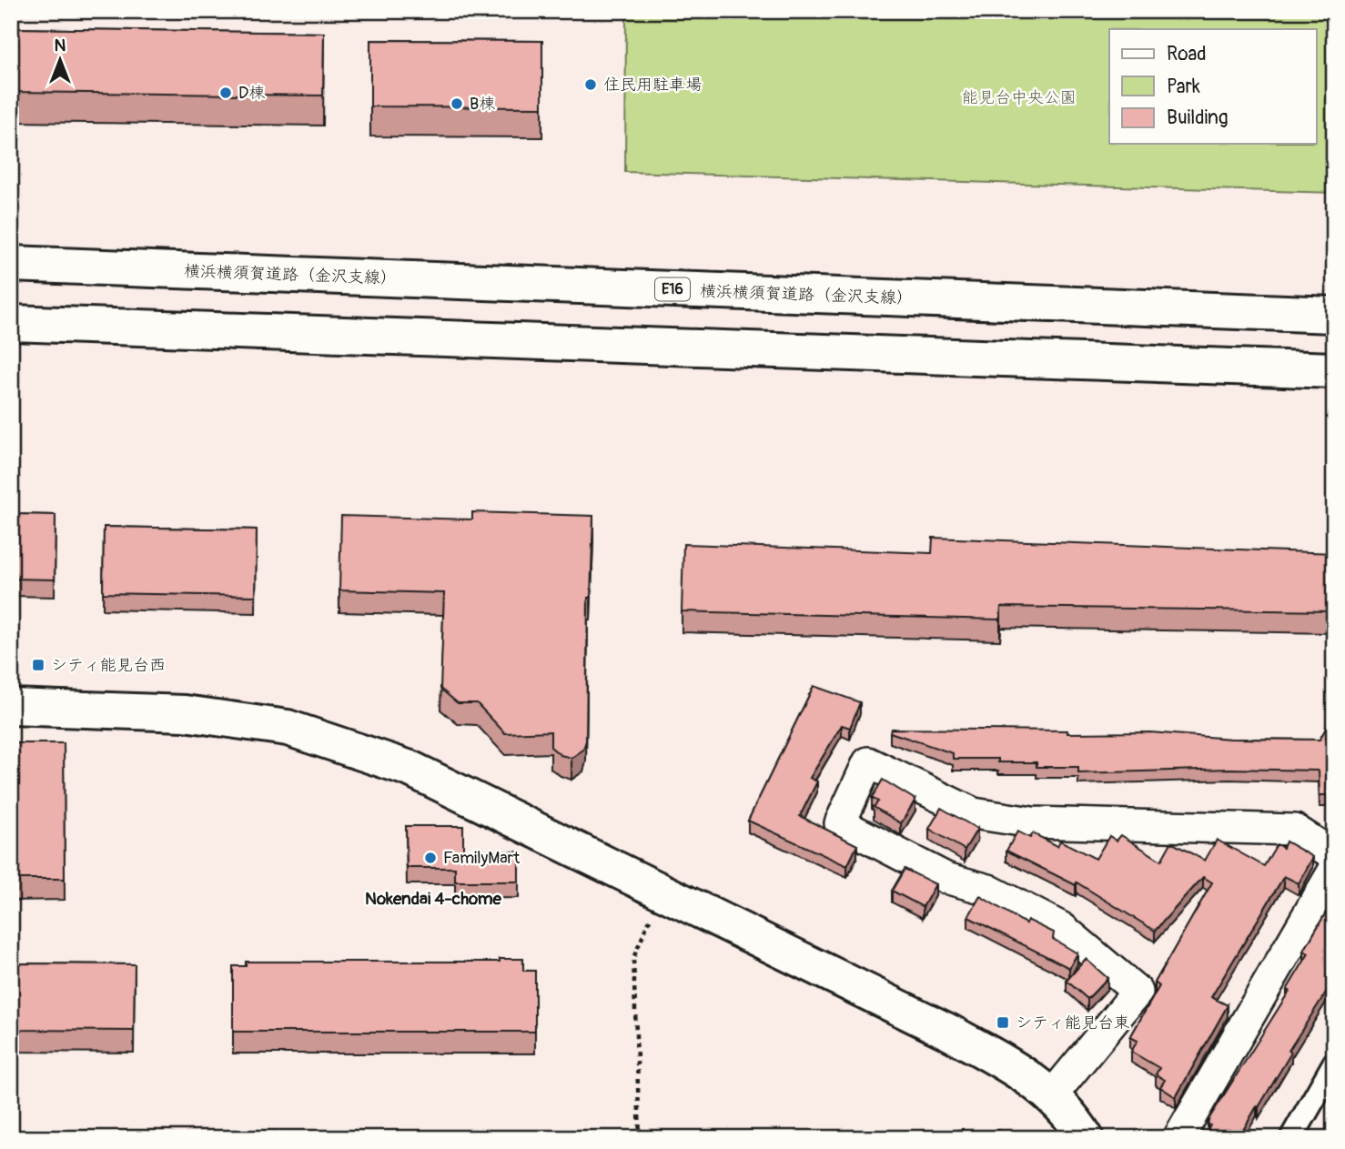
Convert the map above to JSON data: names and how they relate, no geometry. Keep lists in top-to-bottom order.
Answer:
{
  "streets": {
    "main road": ["横浜横須賀道路（金沢支線）", "E16"]
  },
  "districts": ["Nokendai 4-chome"],
  "parks": ["能見台中央公園"],
  "places": {
    "other": [
      "住民用駐車場",
      "D棟",
      "B棟",
      "FamilyMart"
    ],
    "transit": ["シティ能見台西", "シティ能見台東"]
  },
  "legend": ["Road", "Park", "Building"],
  "north": "top"
}
